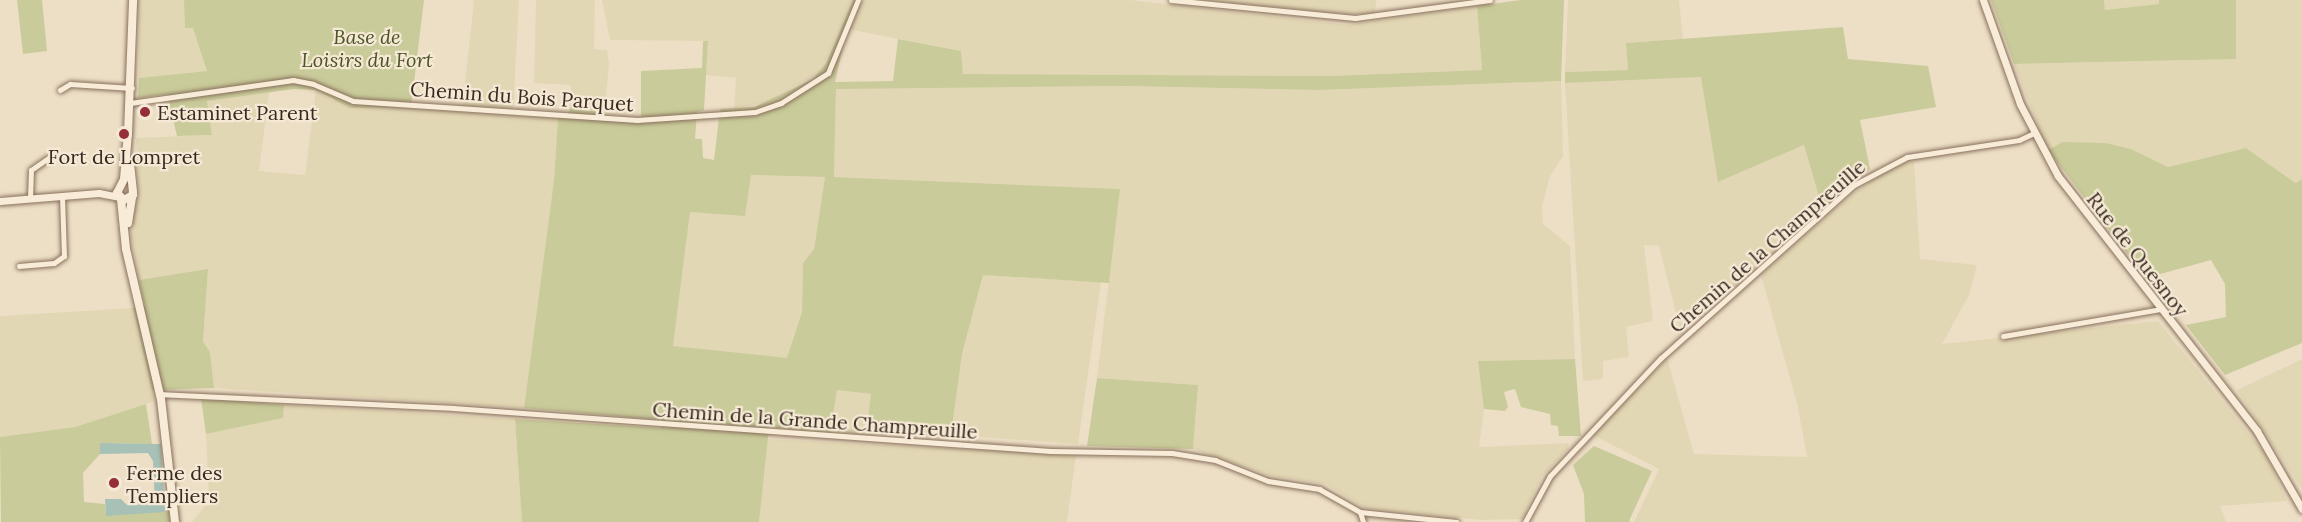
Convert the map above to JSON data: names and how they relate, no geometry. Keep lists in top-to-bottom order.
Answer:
{
  "streets": {
    "street": [
      "Chemin du Bois Parquet",
      "Chemin de la Champreuille",
      "Rue de Quesnoy",
      "Chemin de la Grande Champreuille"
    ]
  },
  "crossings": [
    ["Chemin de la Champreuille", "Rue de Quesnoy"]
  ],
  "parks": ["Base de Loisirs du Fort"],
  "places": ["Estaminet Parent", "Fort de Lompret", "Ferme des Templiers"]
}
